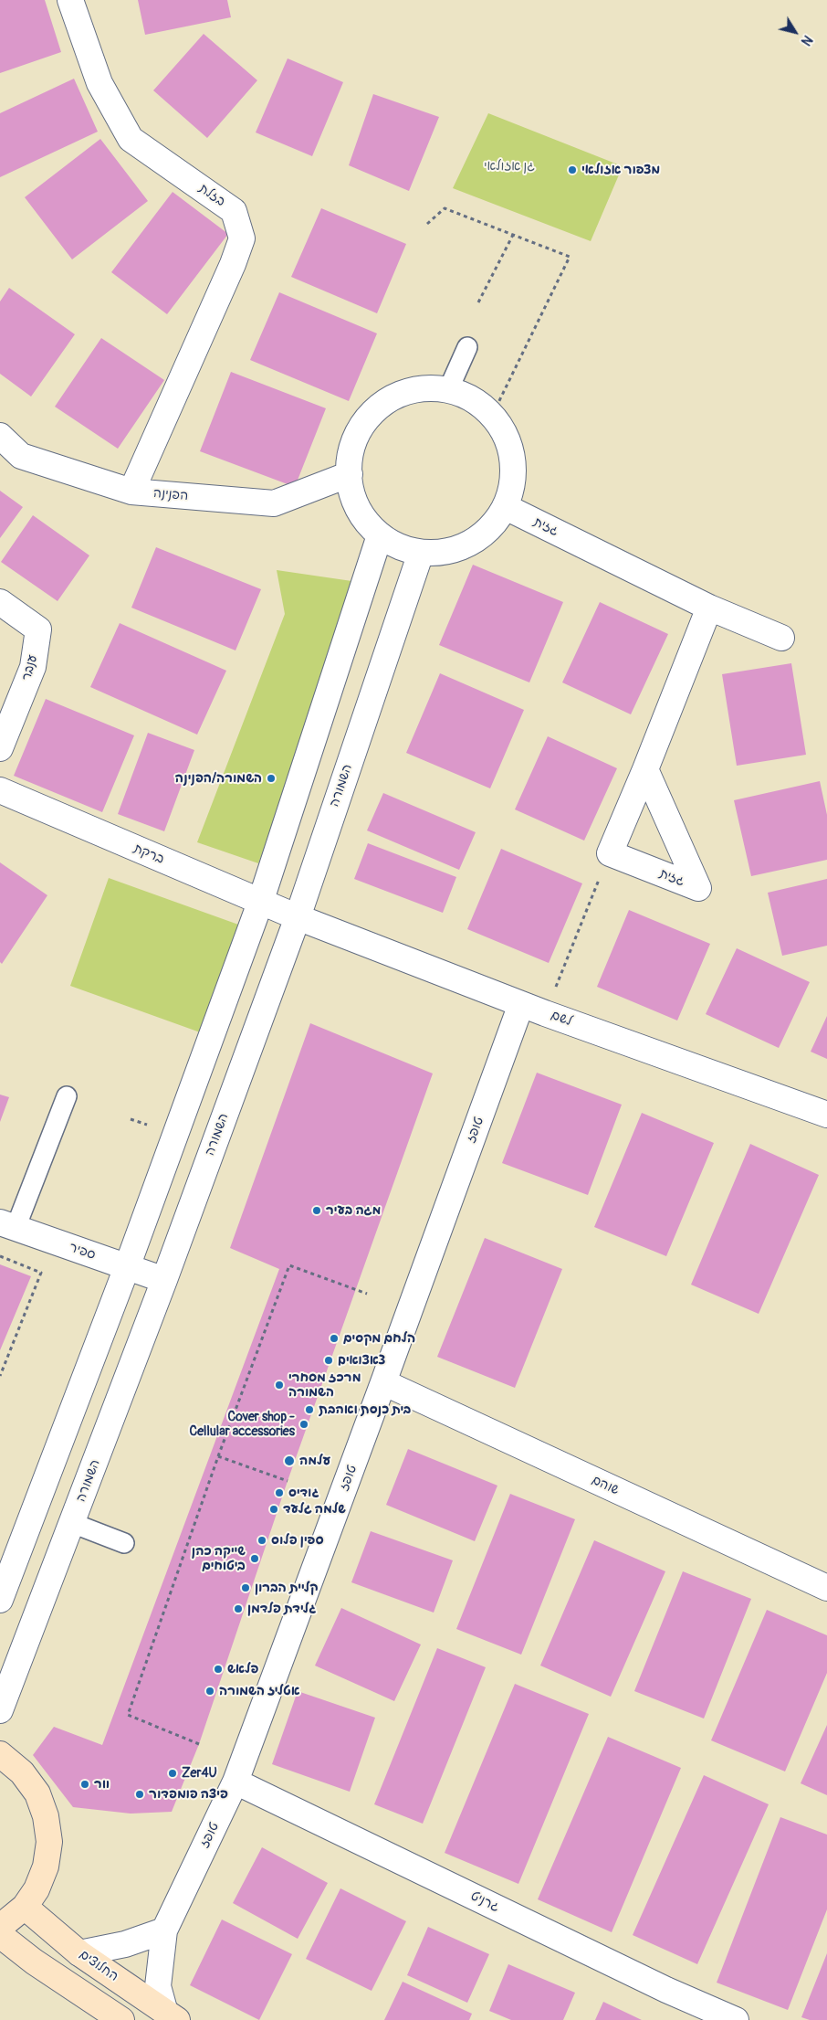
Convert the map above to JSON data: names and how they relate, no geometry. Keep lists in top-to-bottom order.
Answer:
{
  "streets": {
    "street": [
      "בזלת",
      "הפנינה",
      "גזית",
      "ענבר",
      "השמורה",
      "ברקת",
      "לשם",
      "טופז",
      "ספיר",
      "שוהם",
      "גרניט",
      "החלוצים"
    ]
  },
  "crossings": [
    ["בזלת", "הפנינה"],
    ["השמורה", "ברקת"],
    ["השמורה", "ספיר"],
    ["טופז", "שוהם"],
    ["טופז", "גרניט"],
    ["טופז", "החלוצים"]
  ],
  "parks": ["גן אזולאי"],
  "places": [
    "מצפור אזולאי",
    "השמורה/הפנינה",
    "מגה בעיר",
    "הלחם מקסים",
    "צאצואים",
    "מרכז מסחרי השמורה",
    "בית כנסת ואהבת",
    "Cover shop - Cellular accessories",
    "עלמה",
    "גודיס",
    "שלמה גלעד",
    "ספין פלוס",
    "שייקה כהן ביטוחים",
    "קליית הברון",
    "גלידת פלדמן",
    "פלאש",
    "אטליז השמורה",
    "Zer4U",
    "וור",
    "פיצה פומפדור"
  ],
  "north": "bottom right"
}
